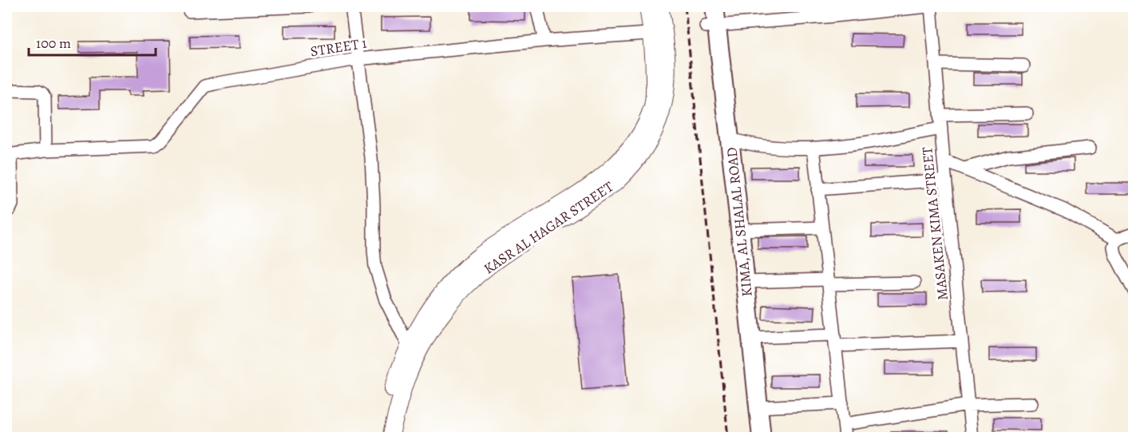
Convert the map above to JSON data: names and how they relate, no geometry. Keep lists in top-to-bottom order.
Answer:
{
  "streets": {
    "highway": ["KIMA, AL SHALAL ROAD"],
    "main road": ["KASR AL HAGAR STREET"],
    "street": ["STREET 1", "MASAKEN KIMA STREET"]
  },
  "crossings": [
    ["STREET 1", "KASR AL HAGAR STREET"]
  ],
  "scale_bar": "100 m"
}
